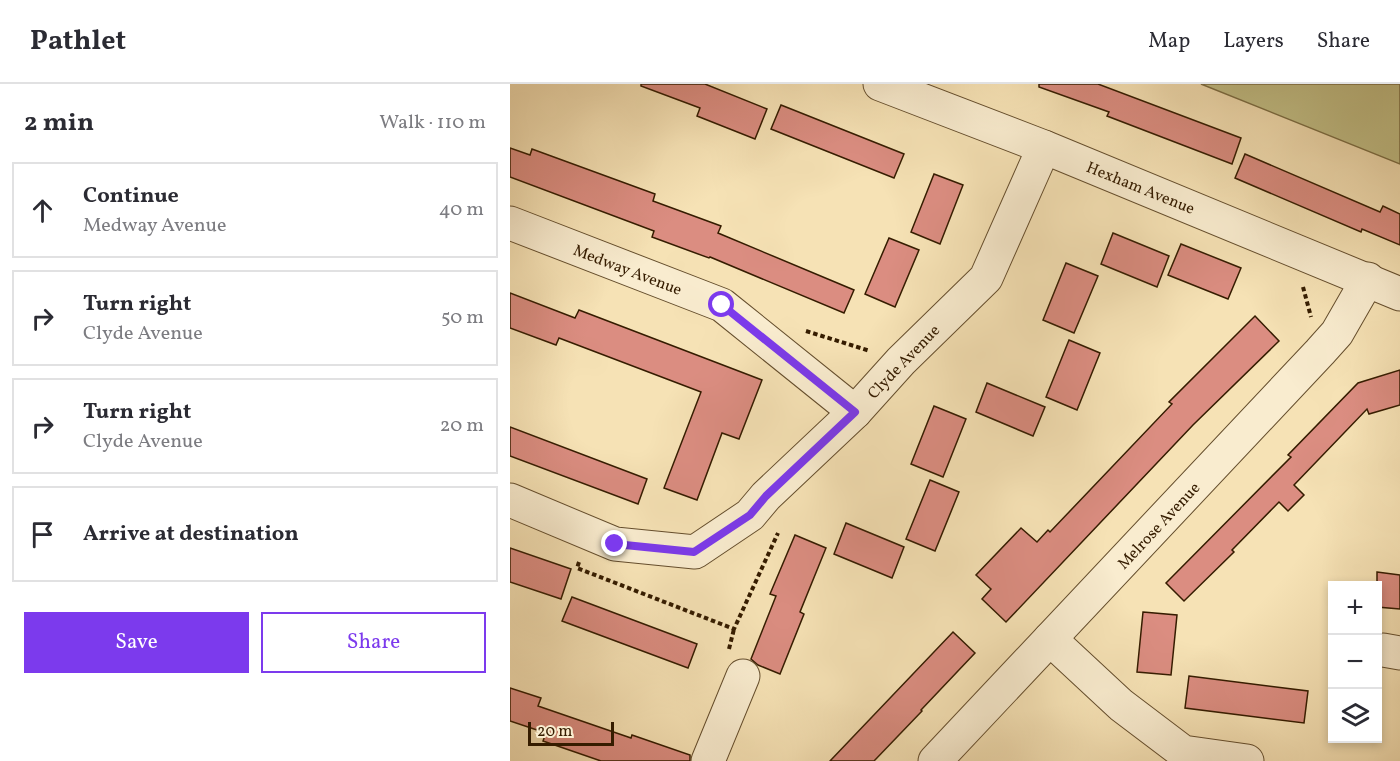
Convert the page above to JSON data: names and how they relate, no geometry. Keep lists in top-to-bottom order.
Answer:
{
  "streets": {
    "street": [
      "Hexham Avenue",
      "Medway Avenue",
      "Clyde Avenue",
      "Melrose Avenue"
    ]
  },
  "crossings": [
    ["Hexham Avenue", "Clyde Avenue"],
    ["Hexham Avenue", "Melrose Avenue"],
    ["Medway Avenue", "Clyde Avenue"]
  ],
  "scale_bar": "20 m",
  "page": {
    "header": "Pathlet",
    "nav": ["Map", "Layers", "Share"],
    "heading": ["2 min", "Walk · 110 m"],
    "list": [
      ["Continue", "Medway Avenue", "40 m"],
      ["Turn right", "Clyde Avenue", "50 m"],
      ["Turn right", "Clyde Avenue", "20 m"],
      "Arrive at destination"
    ],
    "map_buttons": ["+", "−"],
    "buttons": ["Save", "Share"],
    "scale": "20 m"
  }
}
